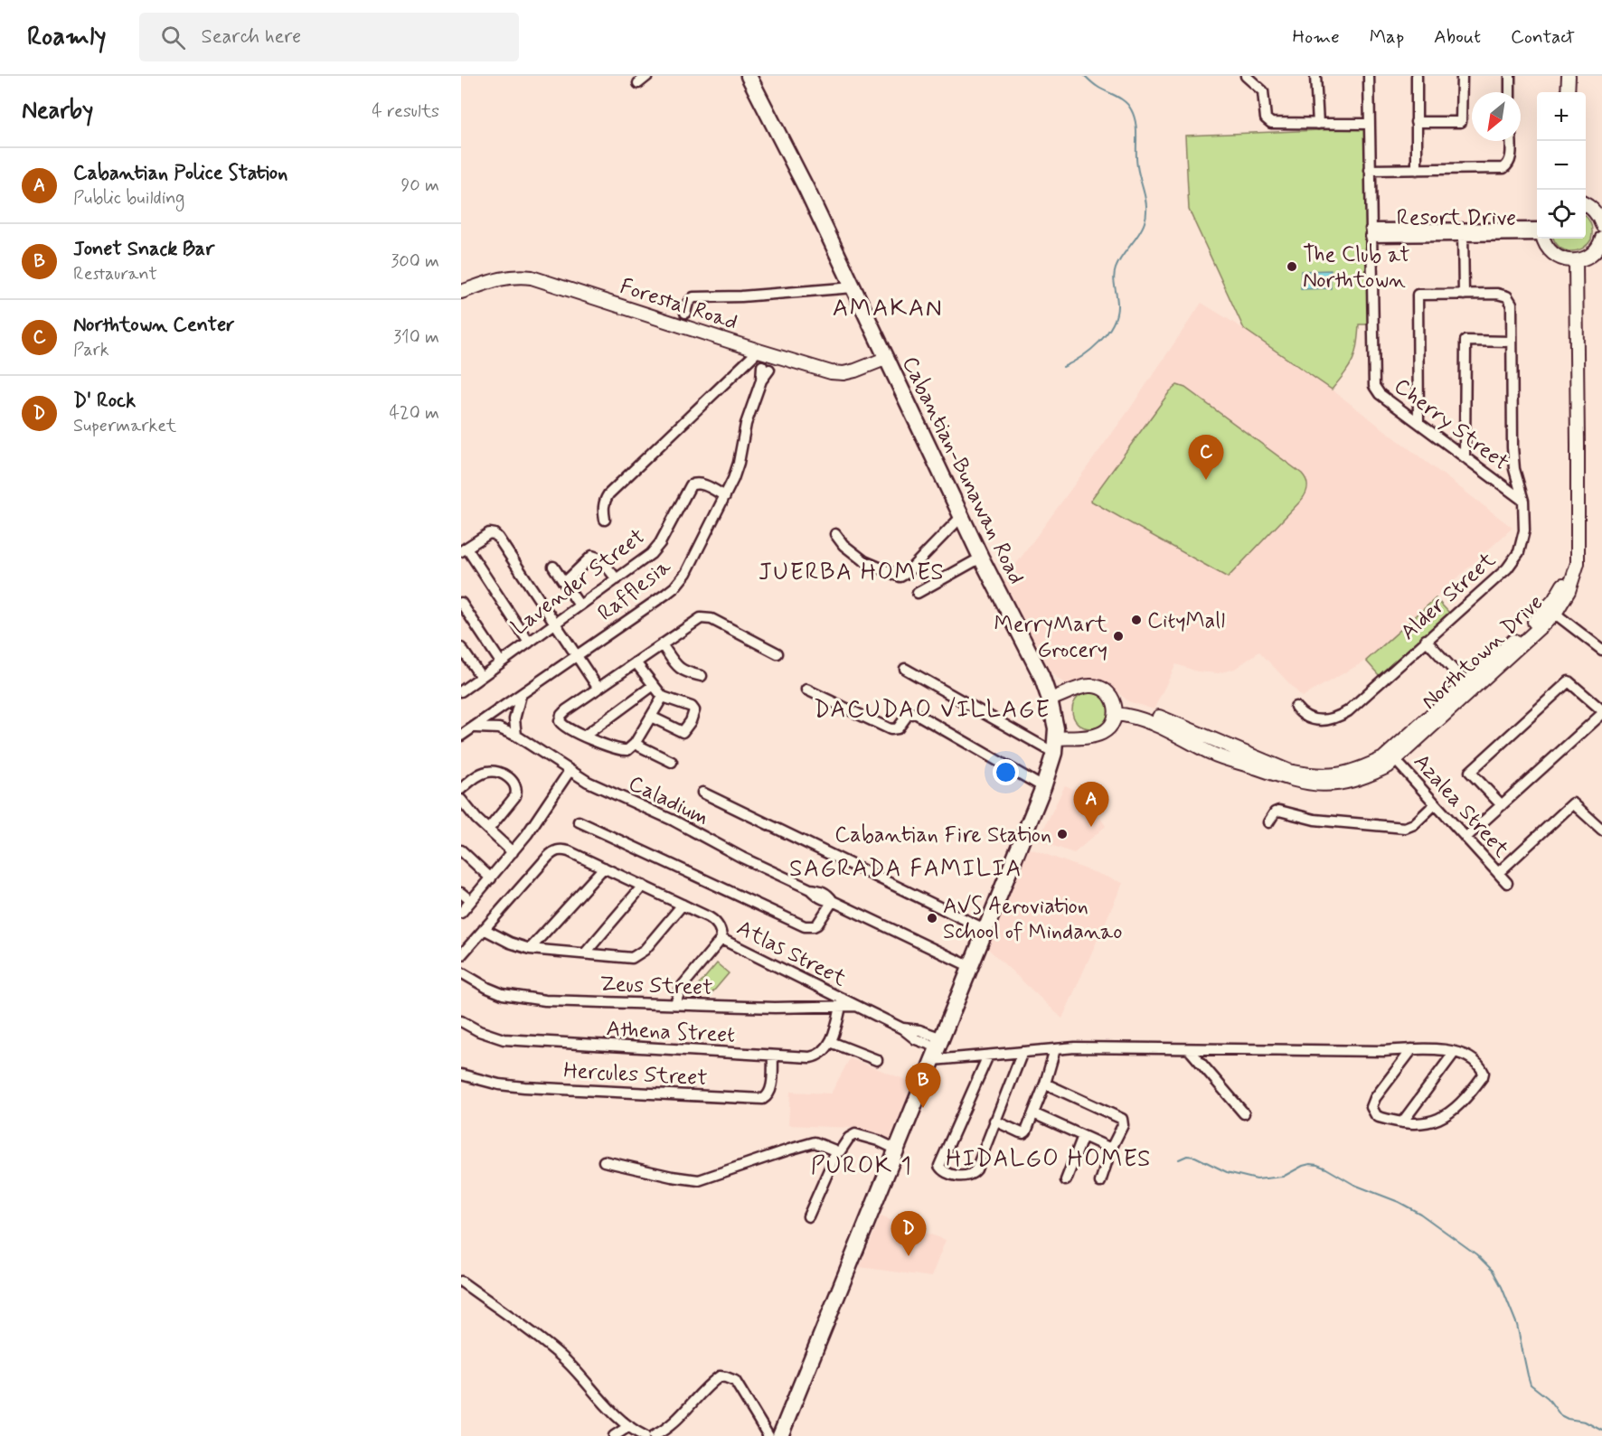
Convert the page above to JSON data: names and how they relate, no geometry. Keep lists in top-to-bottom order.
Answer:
{
  "streets": {
    "main road": ["Cabantian-Bunawan Road"],
    "street": [
      "Resort Drive",
      "Forestal Road",
      "Cherry Street",
      "Lavender Street",
      "Rafflesia",
      "Alder Street",
      "Northtown Drive",
      "Caladium",
      "Azalea Street",
      "Atlas Street",
      "Zeus Street",
      "Athena Street",
      "Hercules Street"
    ]
  },
  "crossings": [
    ["Resort Drive", "Cherry Street"],
    ["Forestal Road", "Cabantian-Bunawan Road"],
    ["Forestal Road", "Rafflesia"],
    ["Cherry Street", "Alder Street"],
    ["Cabantian-Bunawan Road", "Caladium"],
    ["Cabantian-Bunawan Road", "Atlas Street"],
    ["Lavender Street", "Rafflesia"],
    ["Rafflesia", "Caladium"],
    ["Northtown Drive", "Azalea Street"],
    ["Atlas Street", "Zeus Street"],
    ["Athena Street", "Hercules Street"]
  ],
  "districts": [
    "AMAKAN",
    "JUERBA HOMES",
    "DACUDAO VILLAGE",
    "SAGRADA FAMILIA",
    "HIDALGO HOMES",
    "PUROK 1"
  ],
  "places": [
    "The Club at Northtown",
    "CityMall",
    "MerryMart Grocery",
    "Cabantian Fire Station",
    "AVS Aeroviation School of Mindanao"
  ],
  "north": "bottom left",
  "page": {
    "header": "Roamly",
    "search": "Search here",
    "nav": [
      "Home",
      "Map",
      "About",
      "Contact"
    ],
    "heading": ["Nearby", "4 results"],
    "map_buttons": ["+", "−"],
    "list": [
      {
        "mark": "A",
        "name": "Cabantian Police Station",
        "note": "Public building",
        "value": "90 m"
      },
      {
        "mark": "B",
        "name": "Jonet Snack Bar",
        "note": "Restaurant",
        "value": "300 m"
      },
      {
        "mark": "C",
        "name": "Northtown Center",
        "note": "Park",
        "value": "310 m"
      },
      {
        "mark": "D",
        "name": "D' Rock",
        "note": "Supermarket",
        "value": "420 m"
      }
    ],
    "pins": [
      "C",
      "A",
      "B",
      "D"
    ]
  }
}
